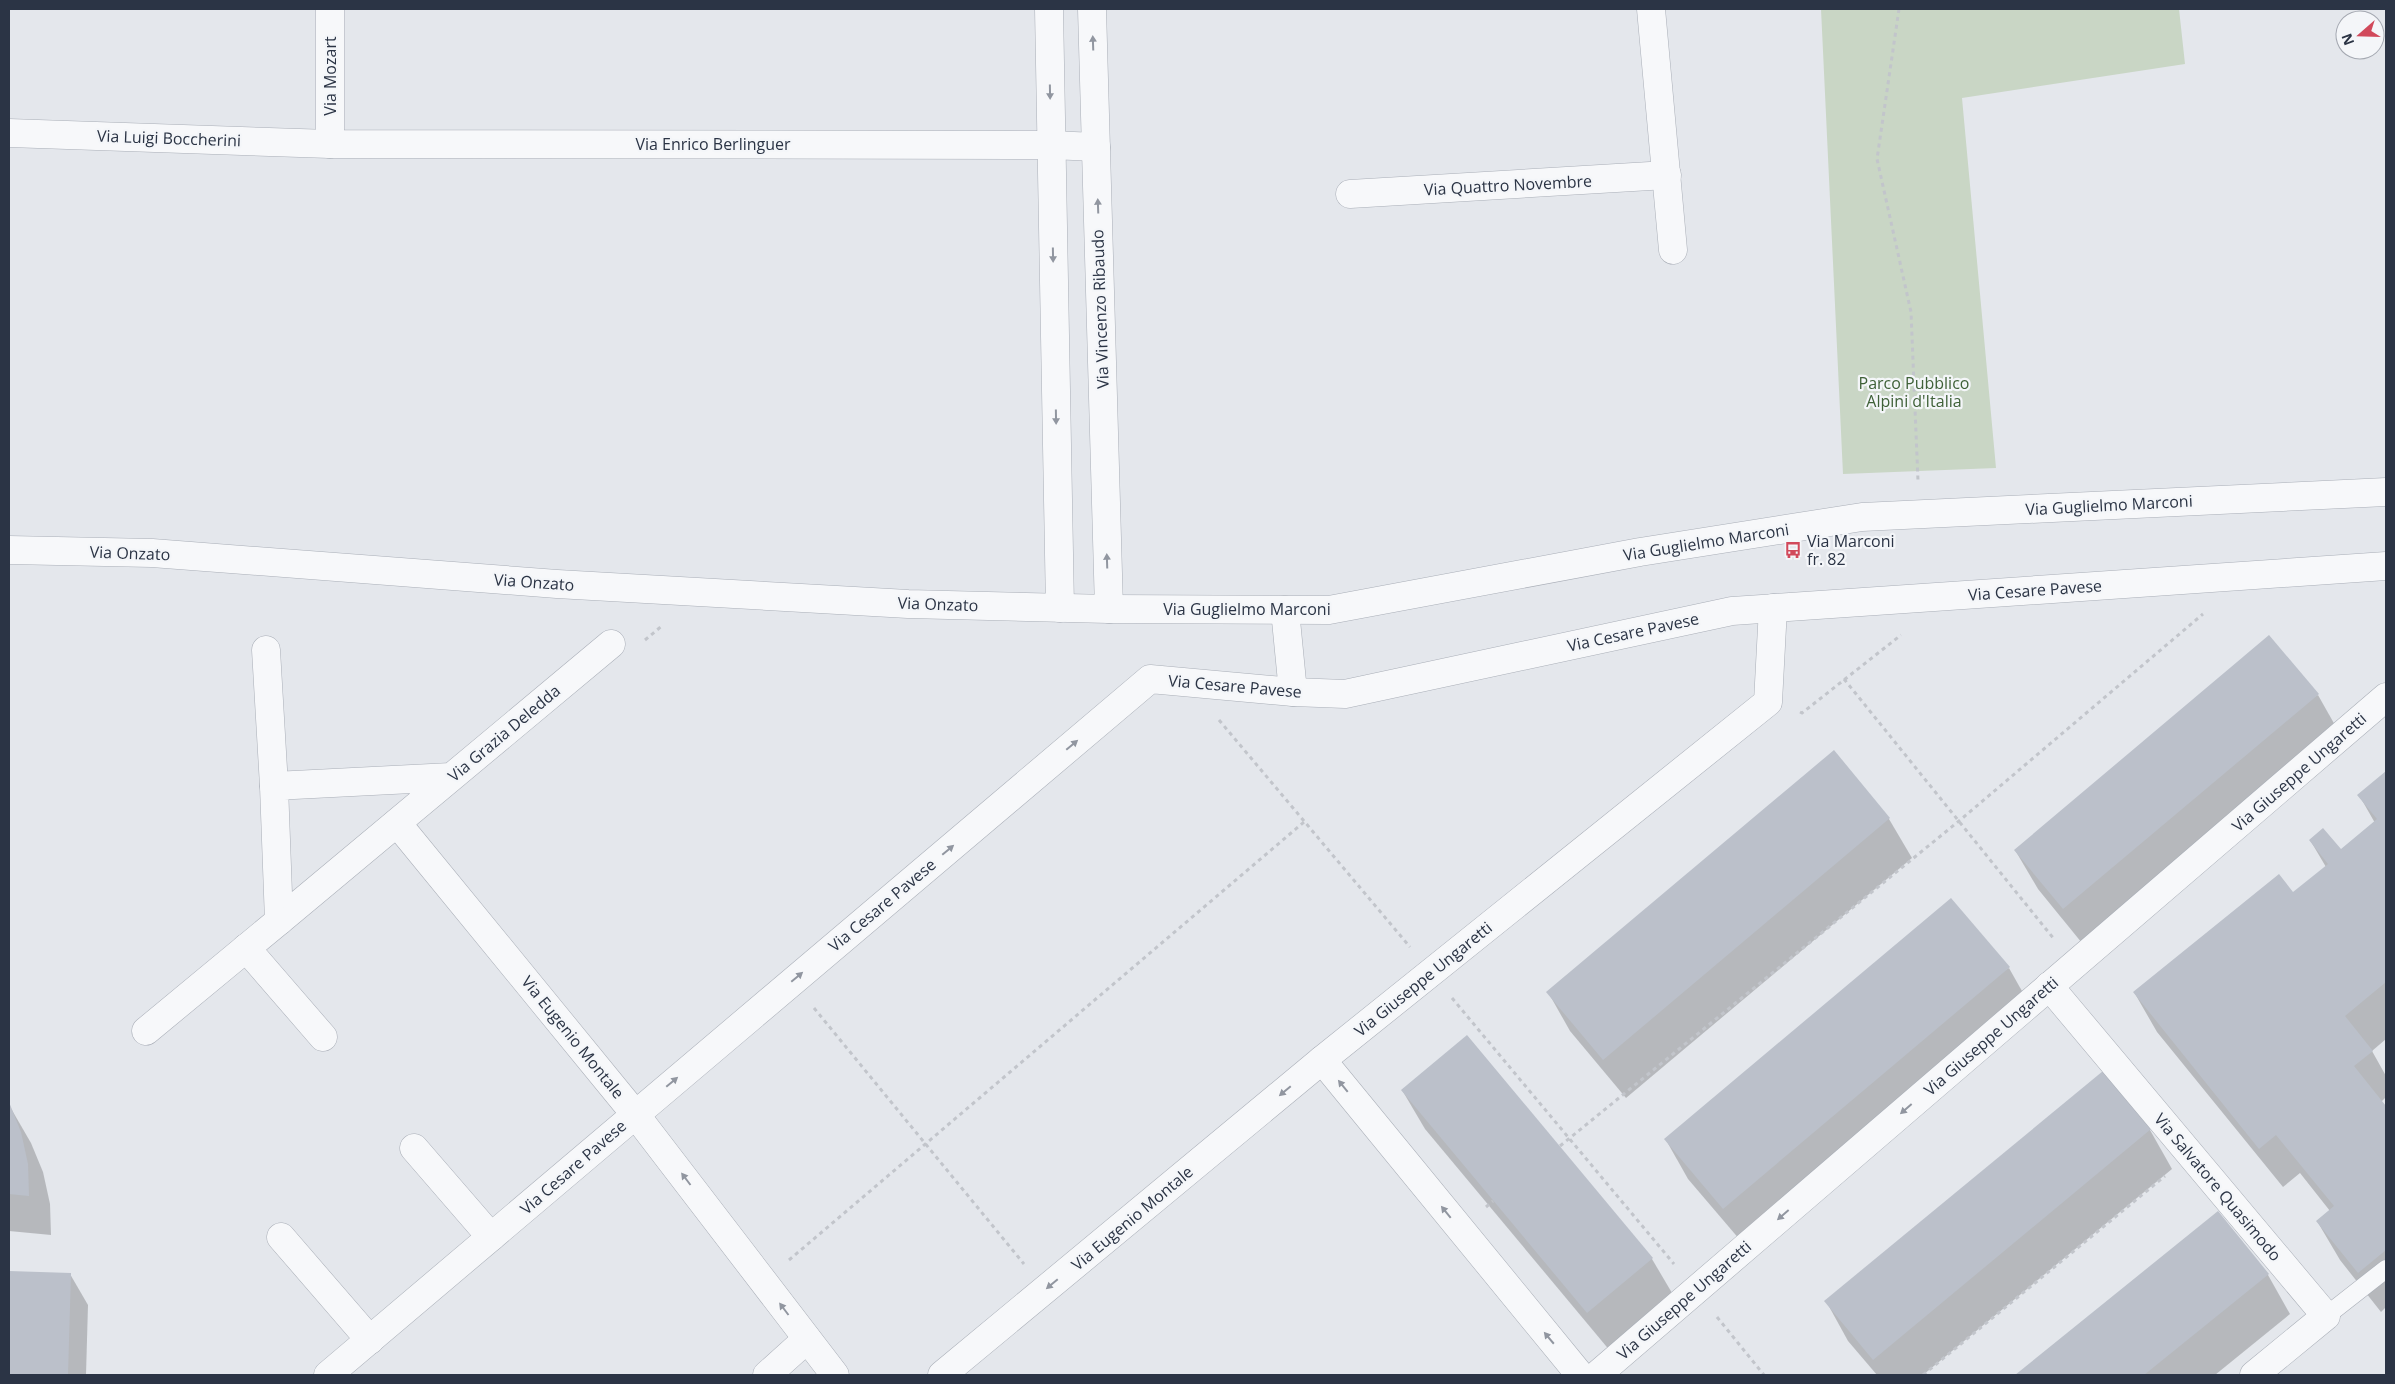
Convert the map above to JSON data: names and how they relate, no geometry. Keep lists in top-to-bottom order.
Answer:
{
  "streets": {
    "street": [
      "Via Mozart",
      "Via Luigi Boccherini",
      "Via Enrico Berlinguer",
      "Via Quattro Novembre",
      "Via Vincenzo Ribaudo",
      "Via Guglielmo Marconi",
      "Via Onzato",
      "Via Cesare Pavese",
      "Via Grazia Deledda",
      "Via Giuseppe Ungaretti",
      "Via Eugenio Montale",
      "Via Salvatore Quasimodo"
    ]
  },
  "crossings": [
    ["Via Mozart", "Via Luigi Boccherini"],
    ["Via Mozart", "Via Enrico Berlinguer"],
    ["Via Luigi Boccherini", "Via Enrico Berlinguer"],
    ["Via Enrico Berlinguer", "Via Vincenzo Ribaudo"],
    ["Via Vincenzo Ribaudo", "Via Guglielmo Marconi"],
    ["Via Guglielmo Marconi", "Via Onzato"],
    ["Via Cesare Pavese", "Via Eugenio Montale"],
    ["Via Grazia Deledda", "Via Eugenio Montale"],
    ["Via Giuseppe Ungaretti", "Via Eugenio Montale"],
    ["Via Giuseppe Ungaretti", "Via Salvatore Quasimodo"]
  ],
  "parks": ["Parco Pubblico Alpini d'Italia"],
  "places": {
    "bus stop": ["Via Marconi fr. 82"]
  },
  "north": "left"
}
